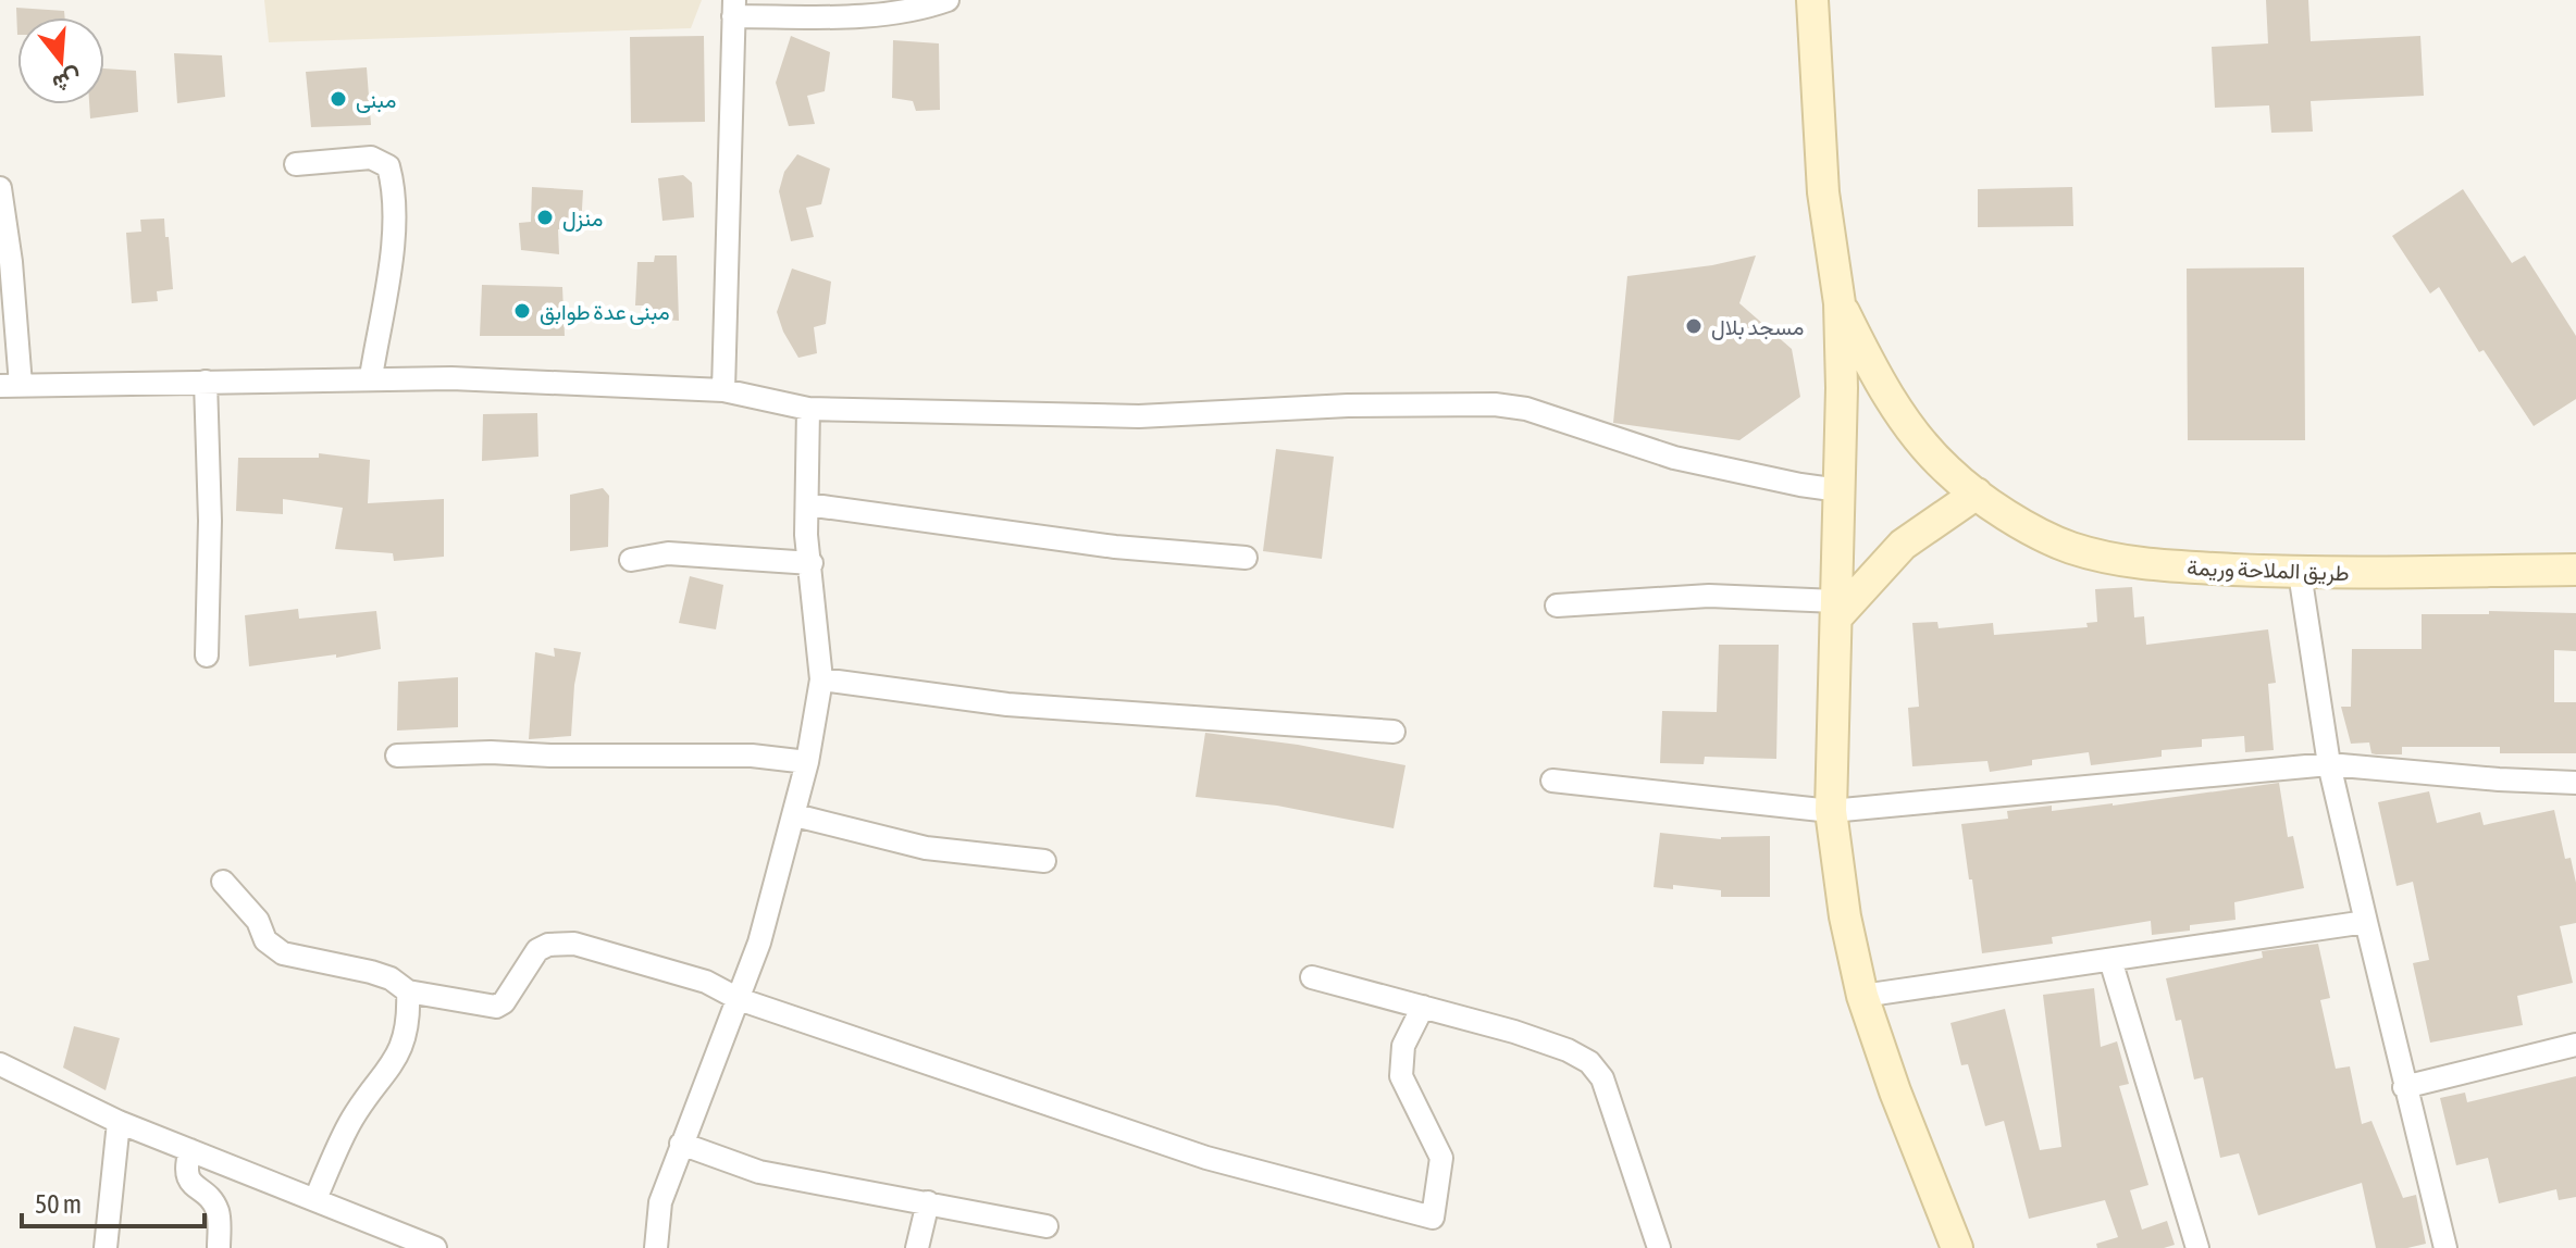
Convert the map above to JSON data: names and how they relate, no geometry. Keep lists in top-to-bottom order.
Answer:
{
  "streets": {
    "main road": ["طريق الملاحة وريمة"]
  },
  "places": [
    "مبنى",
    "منزل",
    "مبنى عدة طوابق",
    "مسجد بلال"
  ],
  "scale_bar": "50 m",
  "north": "bottom"
}
